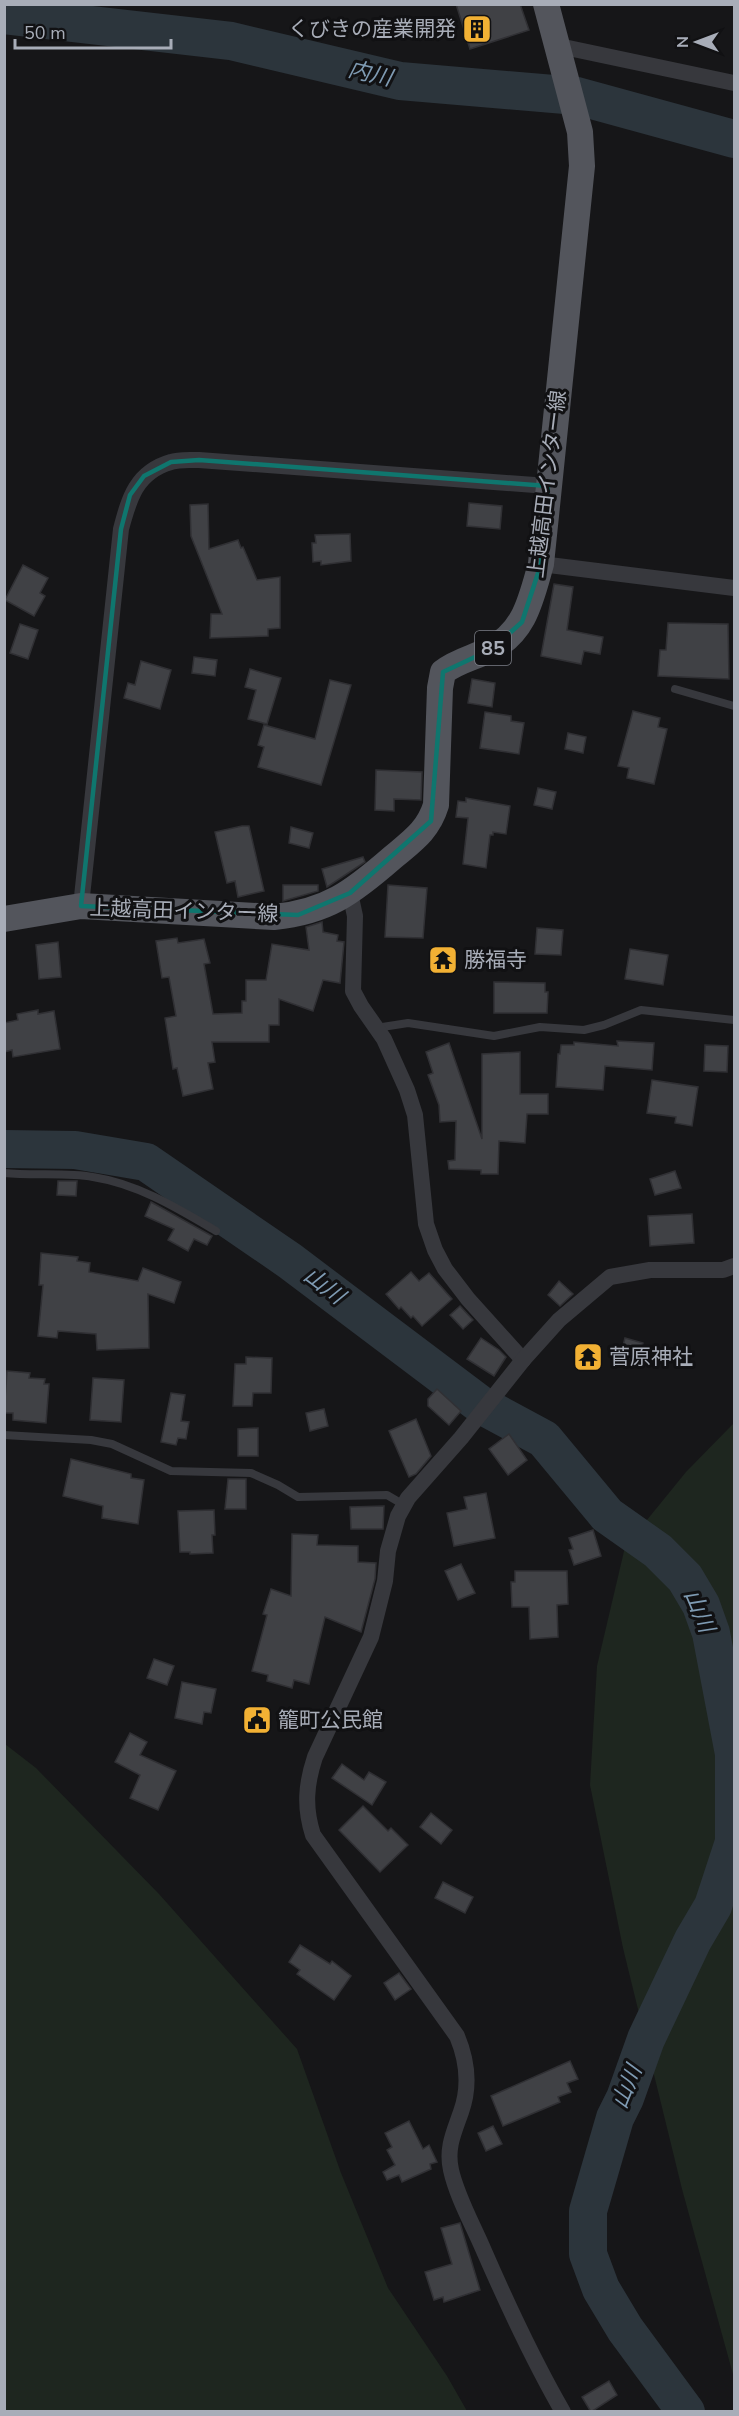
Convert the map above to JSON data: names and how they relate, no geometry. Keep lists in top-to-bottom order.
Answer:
{
  "streets": {
    "main road": ["上越高田インター線", "85"]
  },
  "water": ["内川", "山川"],
  "places": {
    "building": ["くびきの産業開発"],
    "temple": ["勝福寺", "菅原神社"],
    "public building": ["籠町公民館"]
  },
  "scale_bar": "50 m",
  "north": "left"
}
